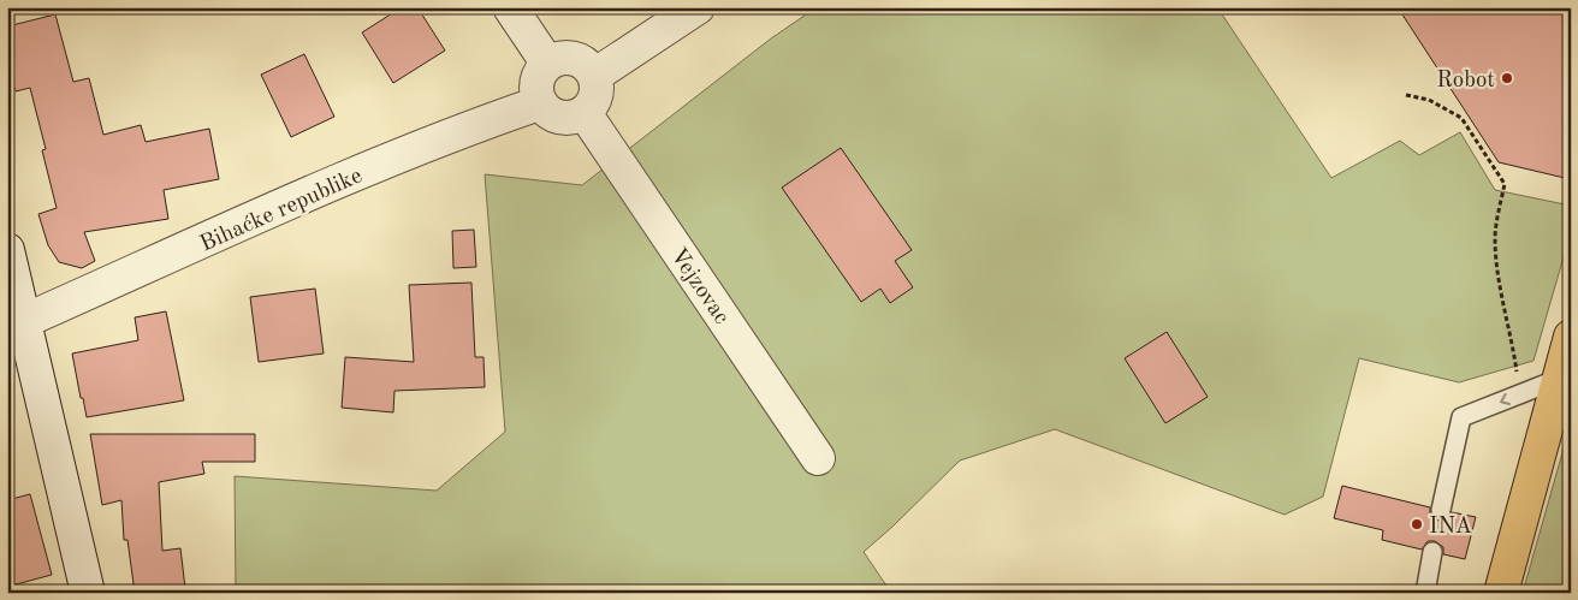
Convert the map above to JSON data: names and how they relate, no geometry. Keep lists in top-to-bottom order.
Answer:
{
  "streets": {
    "street": ["Bihaćke republike", "Vejzovac"]
  },
  "crossings": [
    ["Bihaćke republike", "Vejzovac"]
  ],
  "places": ["Robot", "INA"]
}
